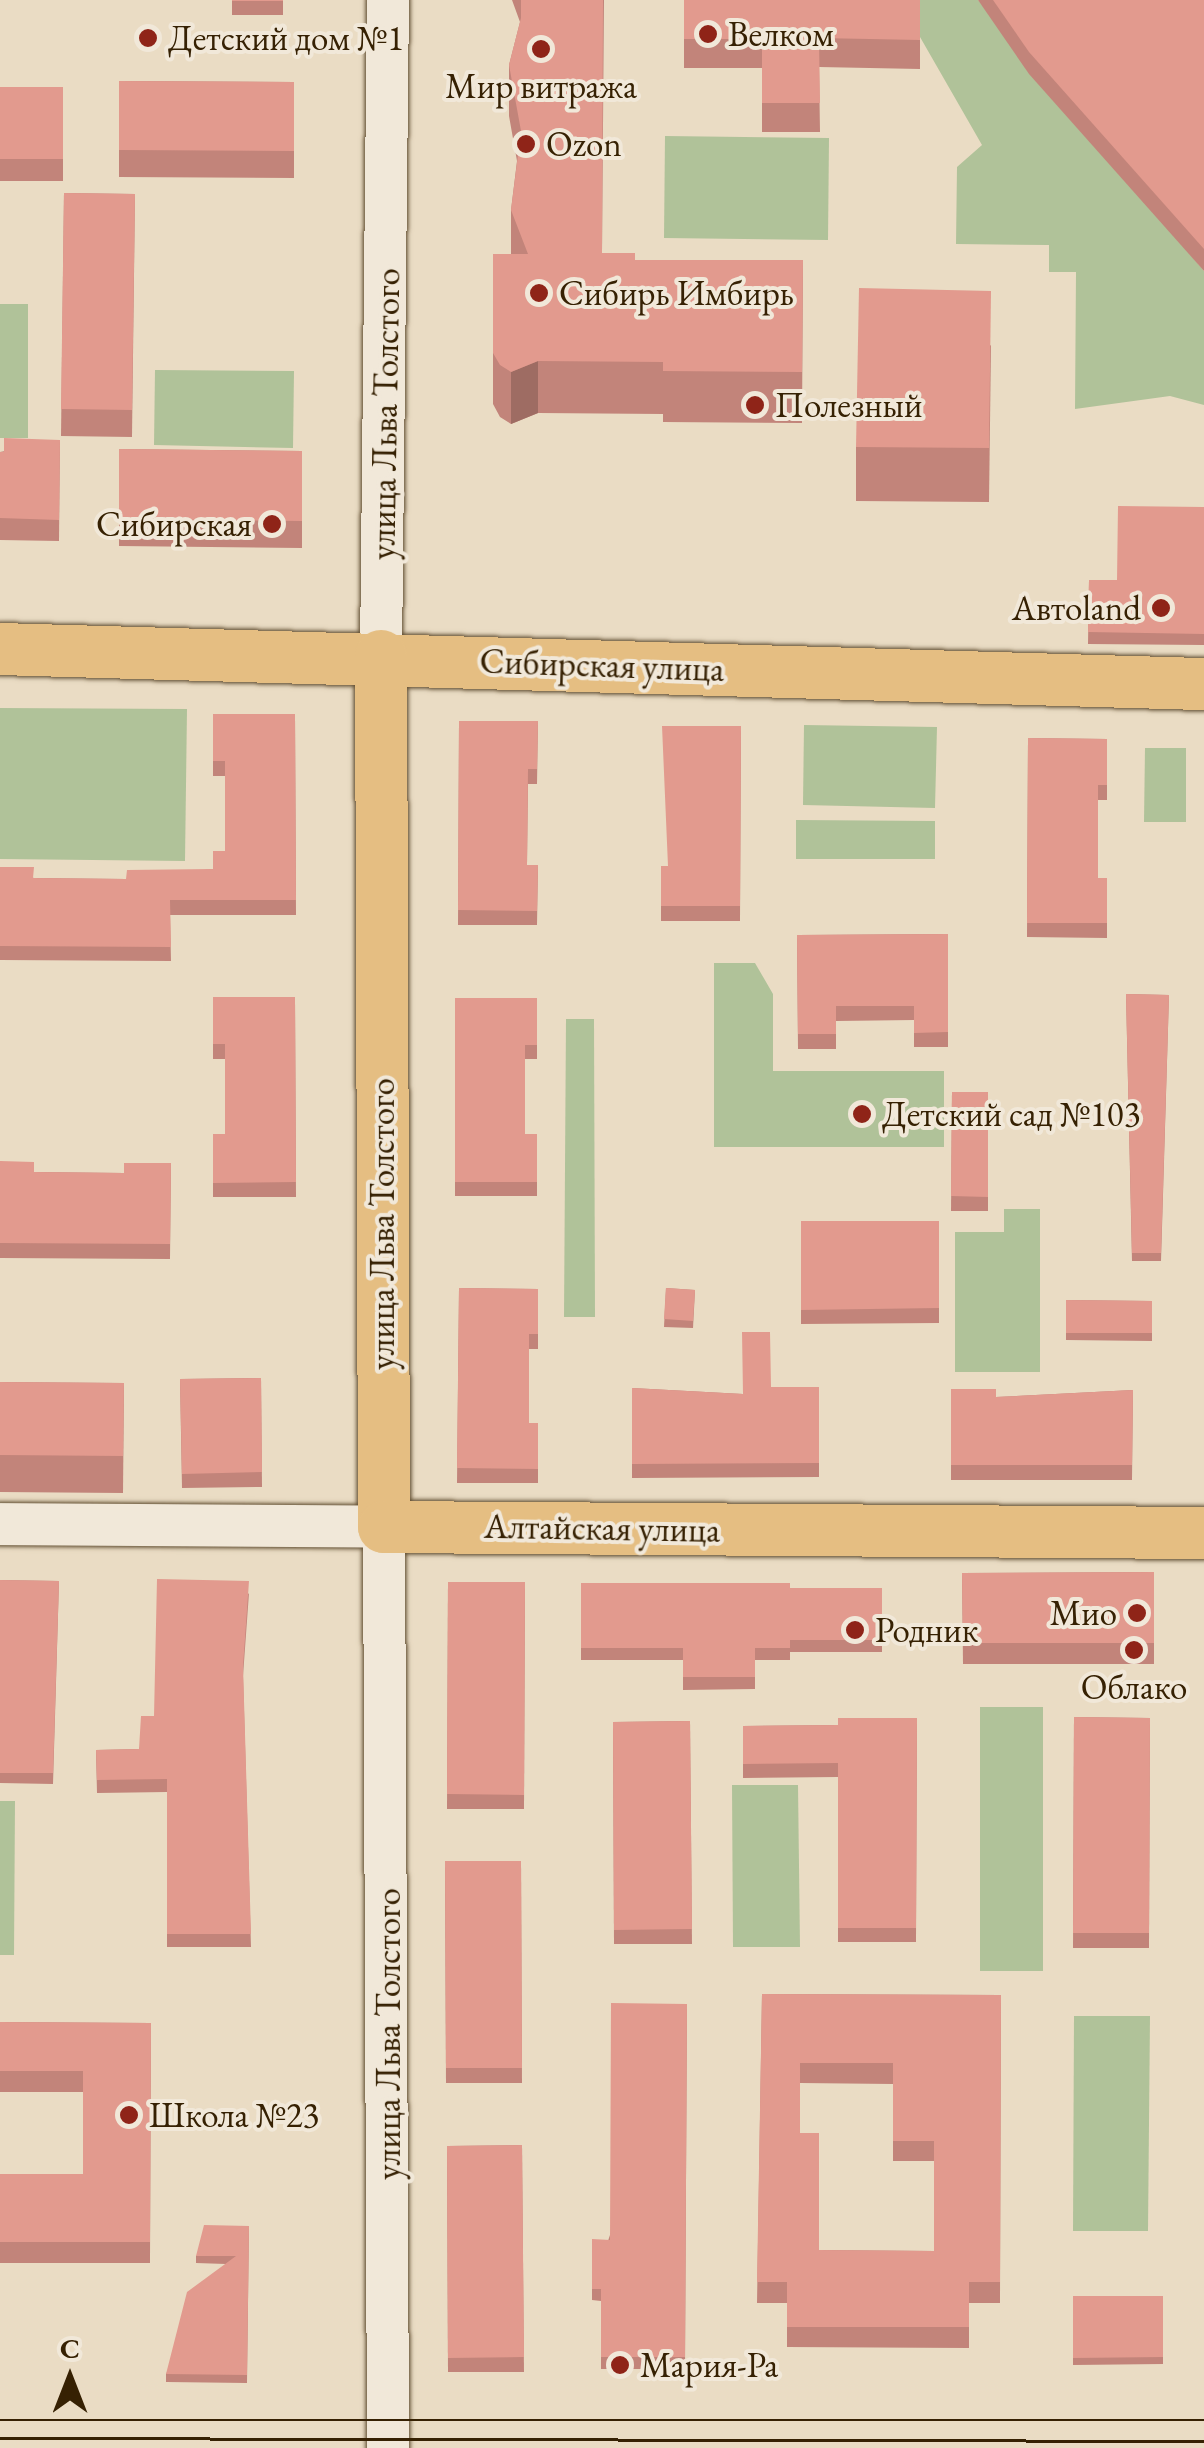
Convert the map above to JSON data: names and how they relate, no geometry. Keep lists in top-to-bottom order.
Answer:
{
  "streets": {
    "main road": ["улица Льва Толстого", "Сибирская улица", "Алтайская улица"]
  },
  "crossings": [
    ["улица Льва Толстого", "Сибирская улица"],
    ["улица Льва Толстого", "Алтайская улица"]
  ],
  "places": [
    "Велком",
    "Детский дом №1",
    "Мир витража",
    "Ozon",
    "Сибирь Имбирь",
    "Полезный",
    "Сибирская",
    "Автоland",
    "Детский сад №103",
    "Мио",
    "Родник",
    "Облако",
    "Школа №23",
    "Мария-Ра"
  ],
  "north": "top"
}
